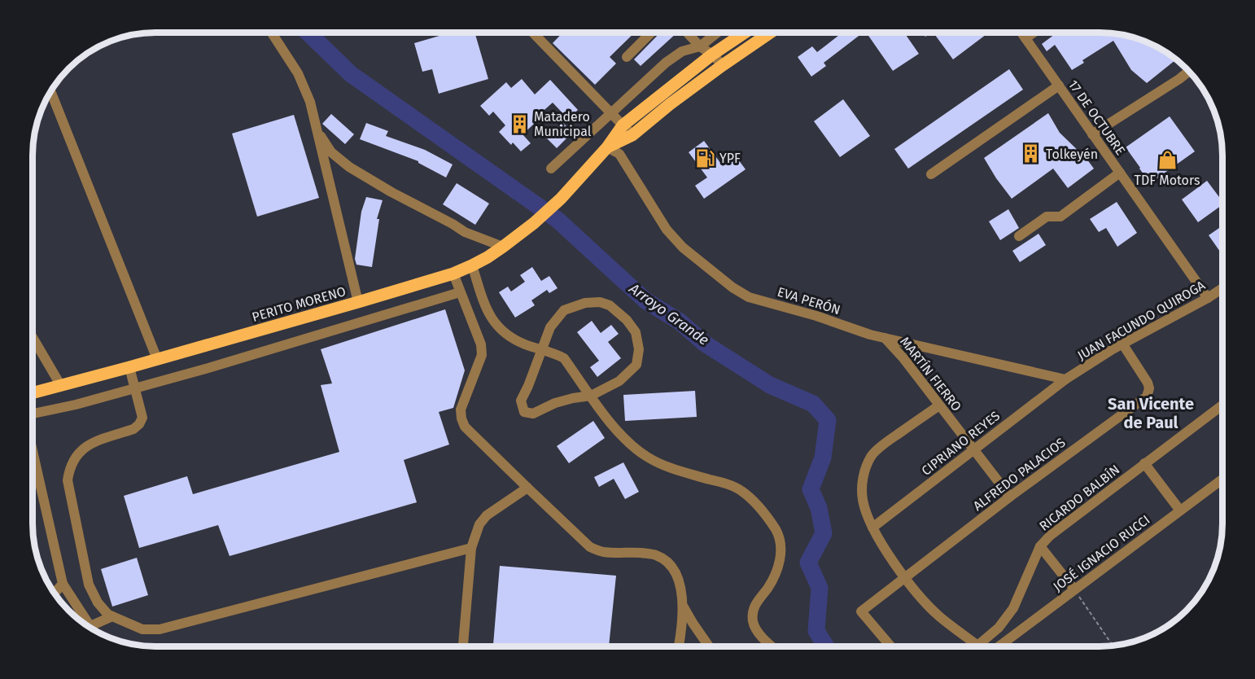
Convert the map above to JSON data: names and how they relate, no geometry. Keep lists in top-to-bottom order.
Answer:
{
  "streets": {
    "main road": ["PERITO MORENO"],
    "street": [
      "17 DE OCTUBRE",
      "EVA PERÓN",
      "JUAN FACUNDO QUIROGA",
      "MARTÍN FIERRO",
      "CIPRIANO REYES",
      "ALFREDO PALACIOS",
      "RICARDO BALBÍN",
      "JOSÉ IGNACIO RUCCI"
    ]
  },
  "crossings": [
    ["17 DE OCTUBRE", "JUAN FACUNDO QUIROGA"],
    ["EVA PERÓN", "PERITO MORENO"],
    ["EVA PERÓN", "JUAN FACUNDO QUIROGA"],
    ["EVA PERÓN", "MARTÍN FIERRO"],
    ["EVA PERÓN", "CIPRIANO REYES"],
    ["JUAN FACUNDO QUIROGA", "CIPRIANO REYES"],
    ["JUAN FACUNDO QUIROGA", "ALFREDO PALACIOS"],
    ["MARTÍN FIERRO", "CIPRIANO REYES"],
    ["MARTÍN FIERRO", "ALFREDO PALACIOS"]
  ],
  "districts": ["San Vicente de Paul"],
  "water": ["Arroyo Grande"],
  "places": {
    "building": ["Matadero Municipal", "Tolkeyén"],
    "fuel station": ["YPF"],
    "shop": ["TDF Motors"]
  }
}
